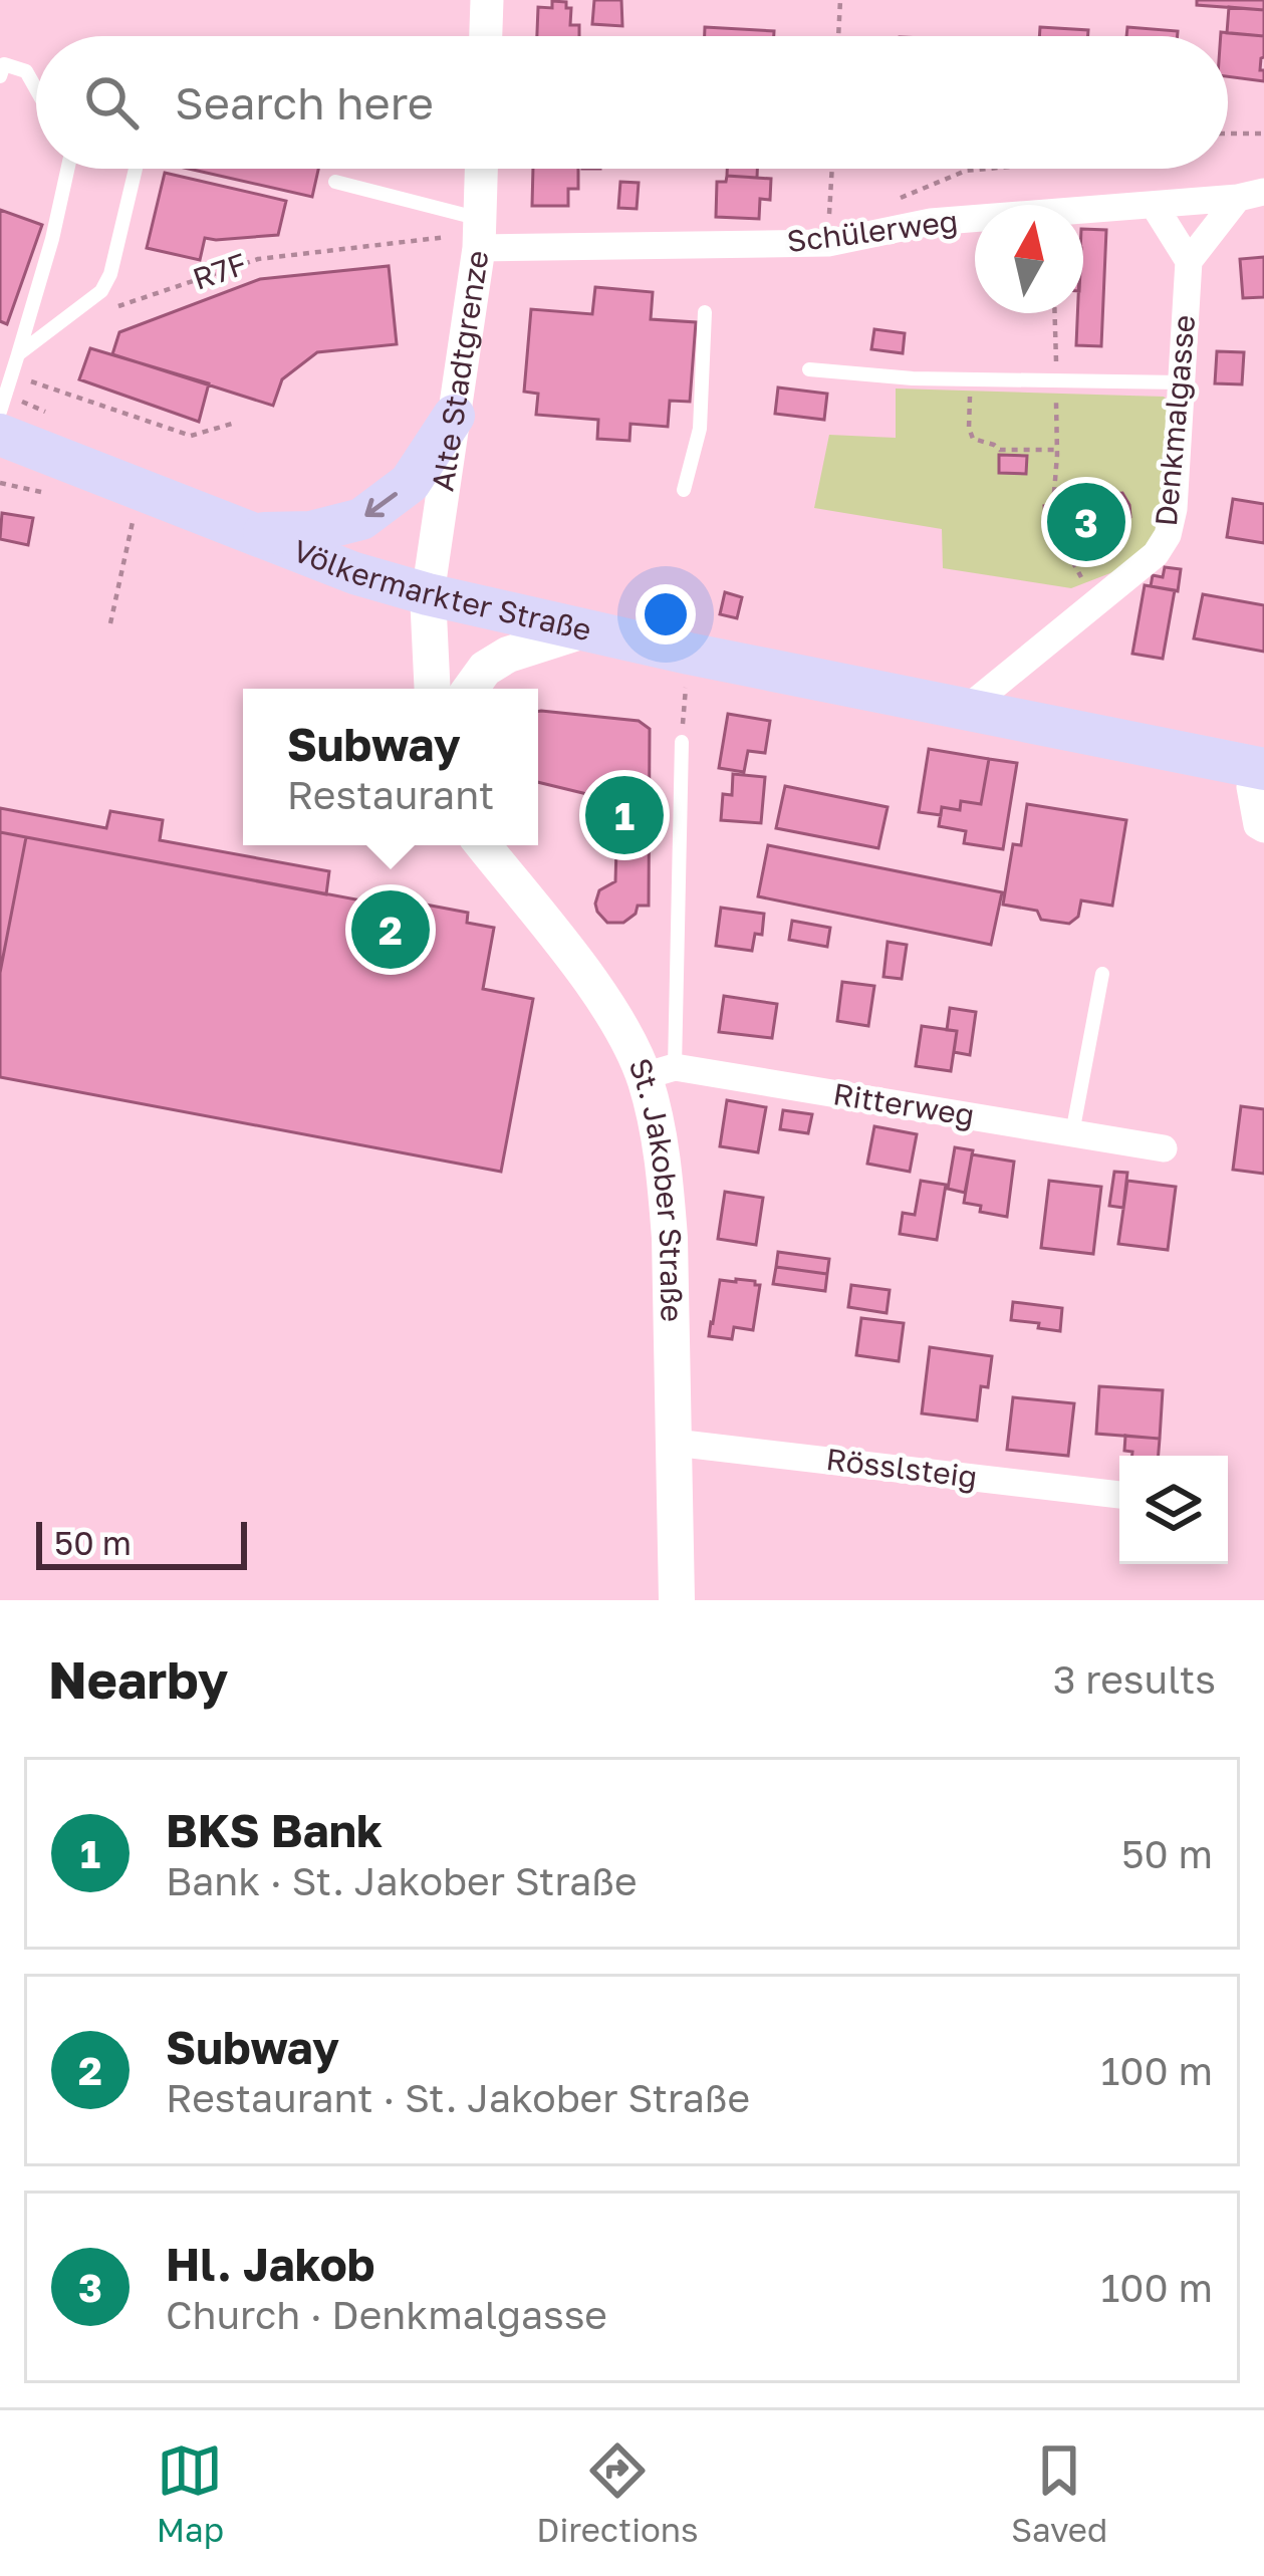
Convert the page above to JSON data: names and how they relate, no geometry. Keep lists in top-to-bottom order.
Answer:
{
  "streets": {
    "main road": ["Völkermarkter Straße", "St. Jakober Straße"],
    "street": [
      "Schülerweg",
      "Alte Stadtgrenze",
      "Denkmalgasse",
      "Ritterweg",
      "Rösslsteig"
    ],
    "path": ["R7F"]
  },
  "crossings": [
    ["Schülerweg", "R7F"],
    ["Schülerweg", "Alte Stadtgrenze"],
    ["R7F", "Alte Stadtgrenze"],
    ["Alte Stadtgrenze", "Völkermarkter Straße"],
    ["Denkmalgasse", "Völkermarkter Straße"],
    ["Ritterweg", "St. Jakober Straße"],
    ["St. Jakober Straße", "Rösslsteig"]
  ],
  "scale_bar": "50 m",
  "north": "top",
  "page": {
    "search": "Search here",
    "pins": ["3", "1", "2"],
    "popup": ["Subway", "Restaurant"],
    "scale": "50 m",
    "heading": ["Nearby", "3 results"],
    "list": [
      {
        "mark": "1",
        "name": "BKS Bank",
        "note": "Bank · St. Jakober Straße",
        "value": "50 m"
      },
      {
        "mark": "2",
        "name": "Subway",
        "note": "Restaurant · St. Jakober Straße",
        "value": "100 m"
      },
      {
        "mark": "3",
        "name": "Hl. Jakob",
        "note": "Church · Denkmalgasse",
        "value": "100 m"
      }
    ],
    "nav": ["Map", "Directions", "Saved"]
  }
}
